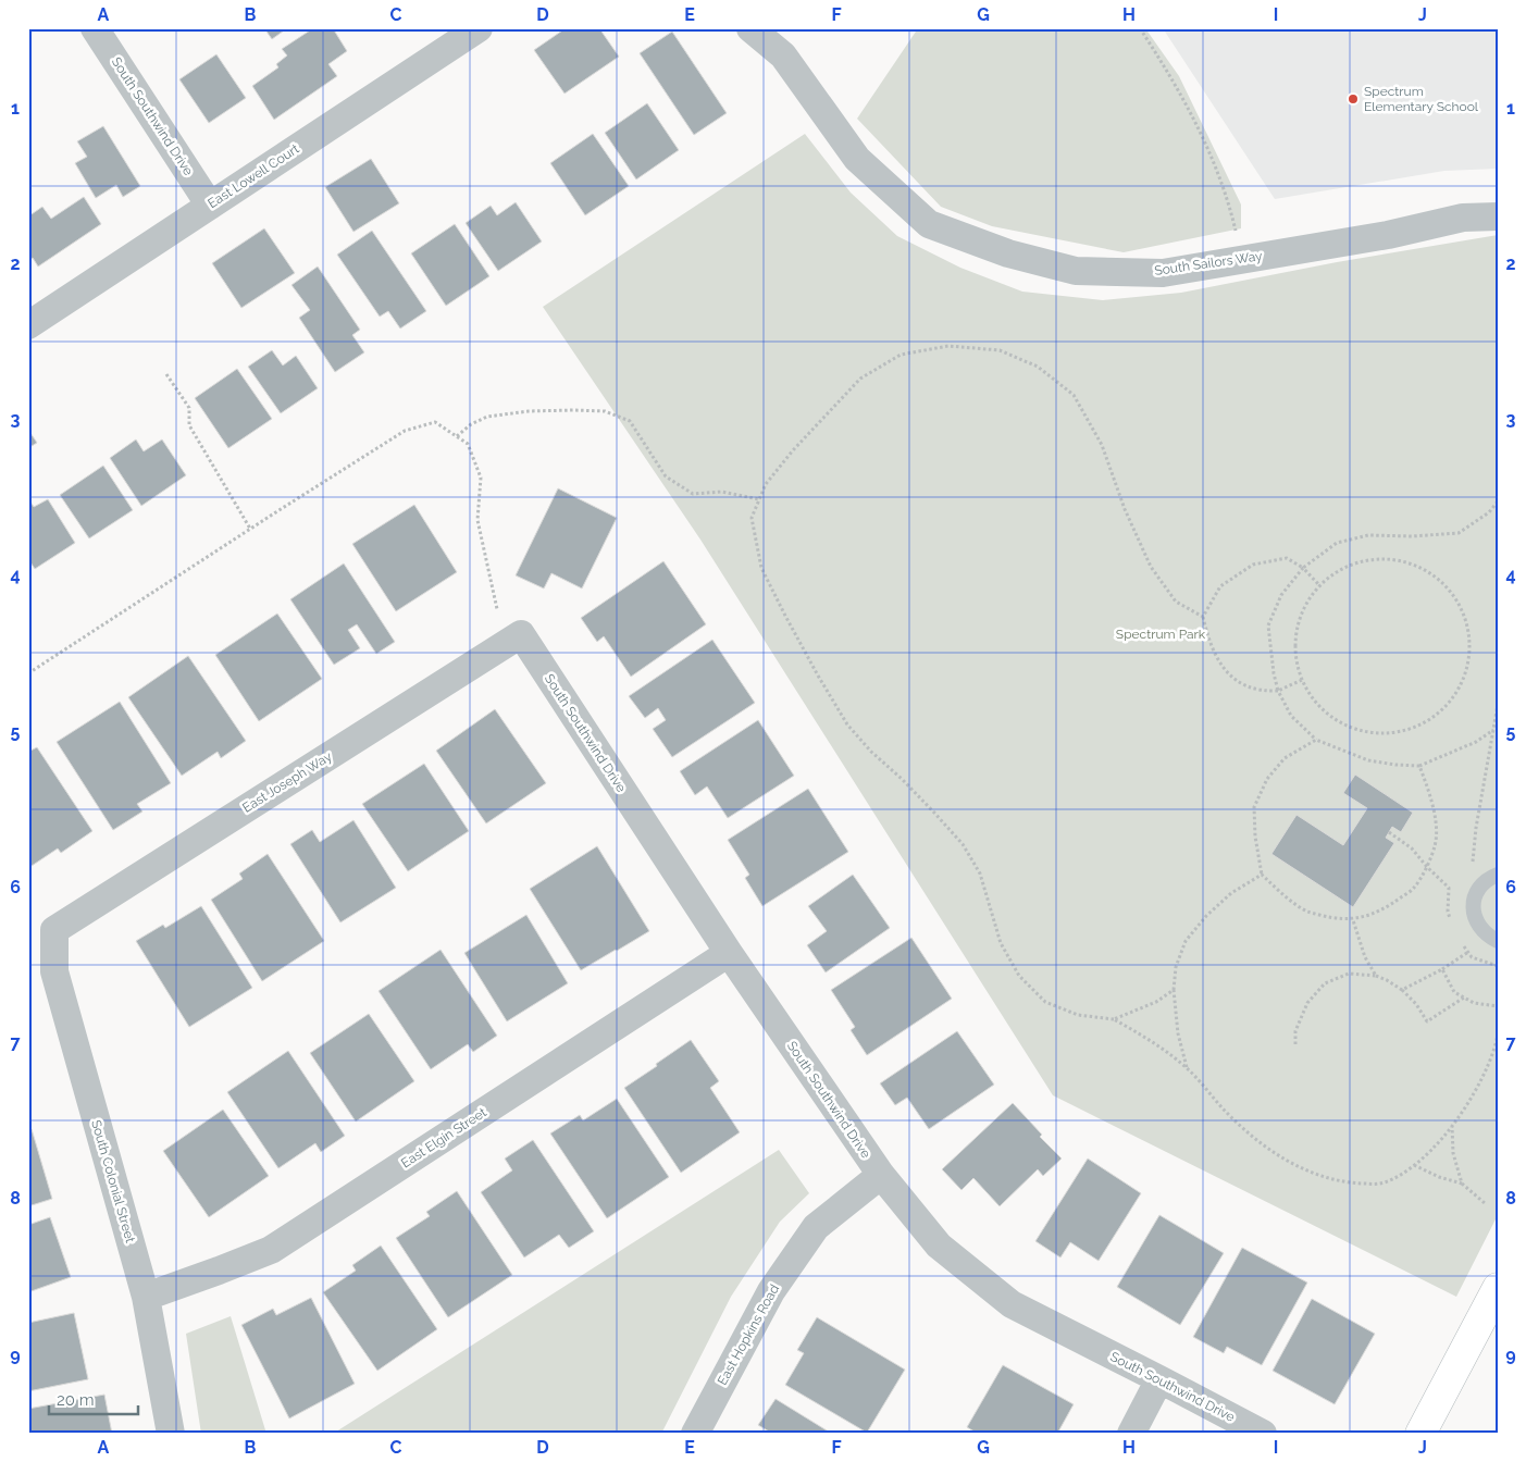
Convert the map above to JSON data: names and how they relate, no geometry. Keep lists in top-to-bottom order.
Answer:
{
  "streets": {
    "street": [
      "South Southwind Drive",
      "East Lowell Court",
      "South Sailors Way",
      "East Joseph Way",
      "East Elgin Street",
      "South Colonial Street",
      "East Hopkins Road"
    ]
  },
  "crossings": [
    ["South Southwind Drive", "East Lowell Court"],
    ["South Southwind Drive", "East Joseph Way"],
    ["South Southwind Drive", "East Elgin Street"],
    ["South Southwind Drive", "East Hopkins Road"],
    ["East Joseph Way", "South Colonial Street"],
    ["East Elgin Street", "South Colonial Street"]
  ],
  "parks": ["Spectrum Park"],
  "places": ["Spectrum Elementary School"],
  "scale_bar": "20 m",
  "grid": {
    "columns": [
      "A",
      "B",
      "C",
      "D",
      "E",
      "F",
      "G",
      "H",
      "I",
      "J"
    ],
    "rows": [
      "1",
      "2",
      "3",
      "4",
      "5",
      "6",
      "7",
      "8",
      "9"
    ]
  }
}
